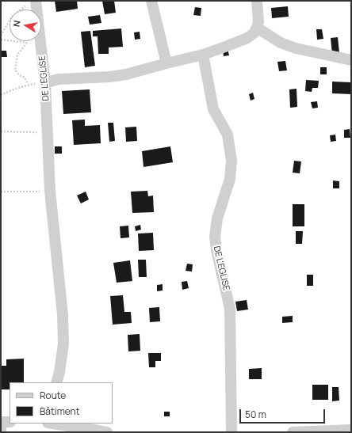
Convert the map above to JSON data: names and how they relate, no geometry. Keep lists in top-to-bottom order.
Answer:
{
  "streets": {
    "street": ["DE L'EGLISE"]
  },
  "legend": ["Route", "Bâtiment"],
  "scale_bar": "50 m",
  "north": "left"
}
